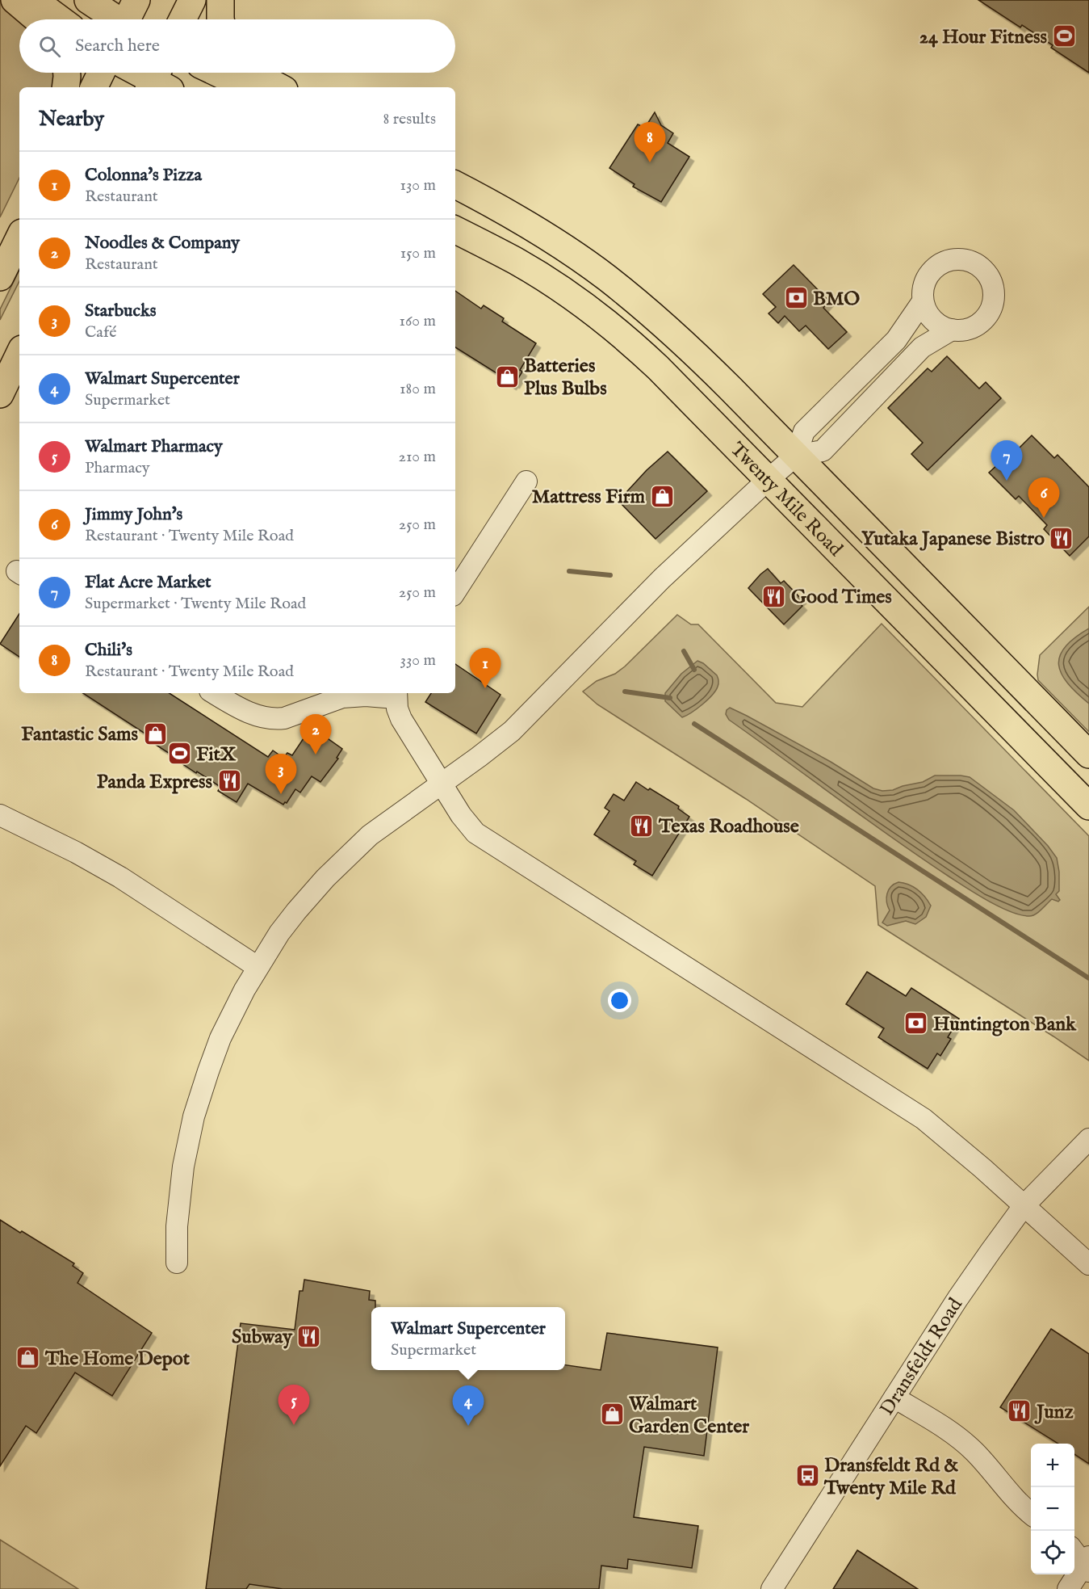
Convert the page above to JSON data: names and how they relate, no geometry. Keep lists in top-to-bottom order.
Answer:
{
  "streets": {
    "main road": ["Twenty Mile Road"],
    "street": ["Dransfeldt Road"]
  },
  "places": {
    "sports": ["24 Hour Fitness", "FitX"],
    "bank": ["BMO", "Huntington Bank"],
    "shop": [
      "Batteries Plus Bulbs",
      "Mattress Firm",
      "Fantastic Sams",
      "The Home Depot",
      "Walmart Garden Center"
    ],
    "restaurant": [
      "Yutaka Japanese Bistro",
      "Good Times",
      "Panda Express",
      "Texas Roadhouse",
      "Subway",
      "Junz"
    ],
    "bus stop": ["Dransfeldt Rd & Twenty Mile Rd"]
  },
  "page": {
    "search": "Search here",
    "heading": ["Nearby", "8 results"],
    "pins": [
      "8",
      "7",
      "6",
      "1",
      "2",
      "3",
      "5",
      "4"
    ],
    "list": [
      {
        "mark": "1",
        "name": "Colonna's Pizza",
        "note": "Restaurant",
        "value": "130 m"
      },
      {
        "mark": "2",
        "name": "Noodles & Company",
        "note": "Restaurant",
        "value": "150 m"
      },
      {
        "mark": "3",
        "name": "Starbucks",
        "note": "Café",
        "value": "160 m"
      },
      {
        "mark": "4",
        "name": "Walmart Supercenter",
        "note": "Supermarket",
        "value": "180 m"
      },
      {
        "mark": "5",
        "name": "Walmart Pharmacy",
        "note": "Pharmacy",
        "value": "210 m"
      },
      {
        "mark": "6",
        "name": "Jimmy John's",
        "note": "Restaurant · Twenty Mile Road",
        "value": "250 m"
      },
      {
        "mark": "7",
        "name": "Flat Acre Market",
        "note": "Supermarket · Twenty Mile Road",
        "value": "250 m"
      },
      {
        "mark": "8",
        "name": "Chili's",
        "note": "Restaurant · Twenty Mile Road",
        "value": "330 m"
      }
    ],
    "popup": ["Walmart Supercenter", "Supermarket"],
    "map_buttons": ["+", "−"]
  }
}
